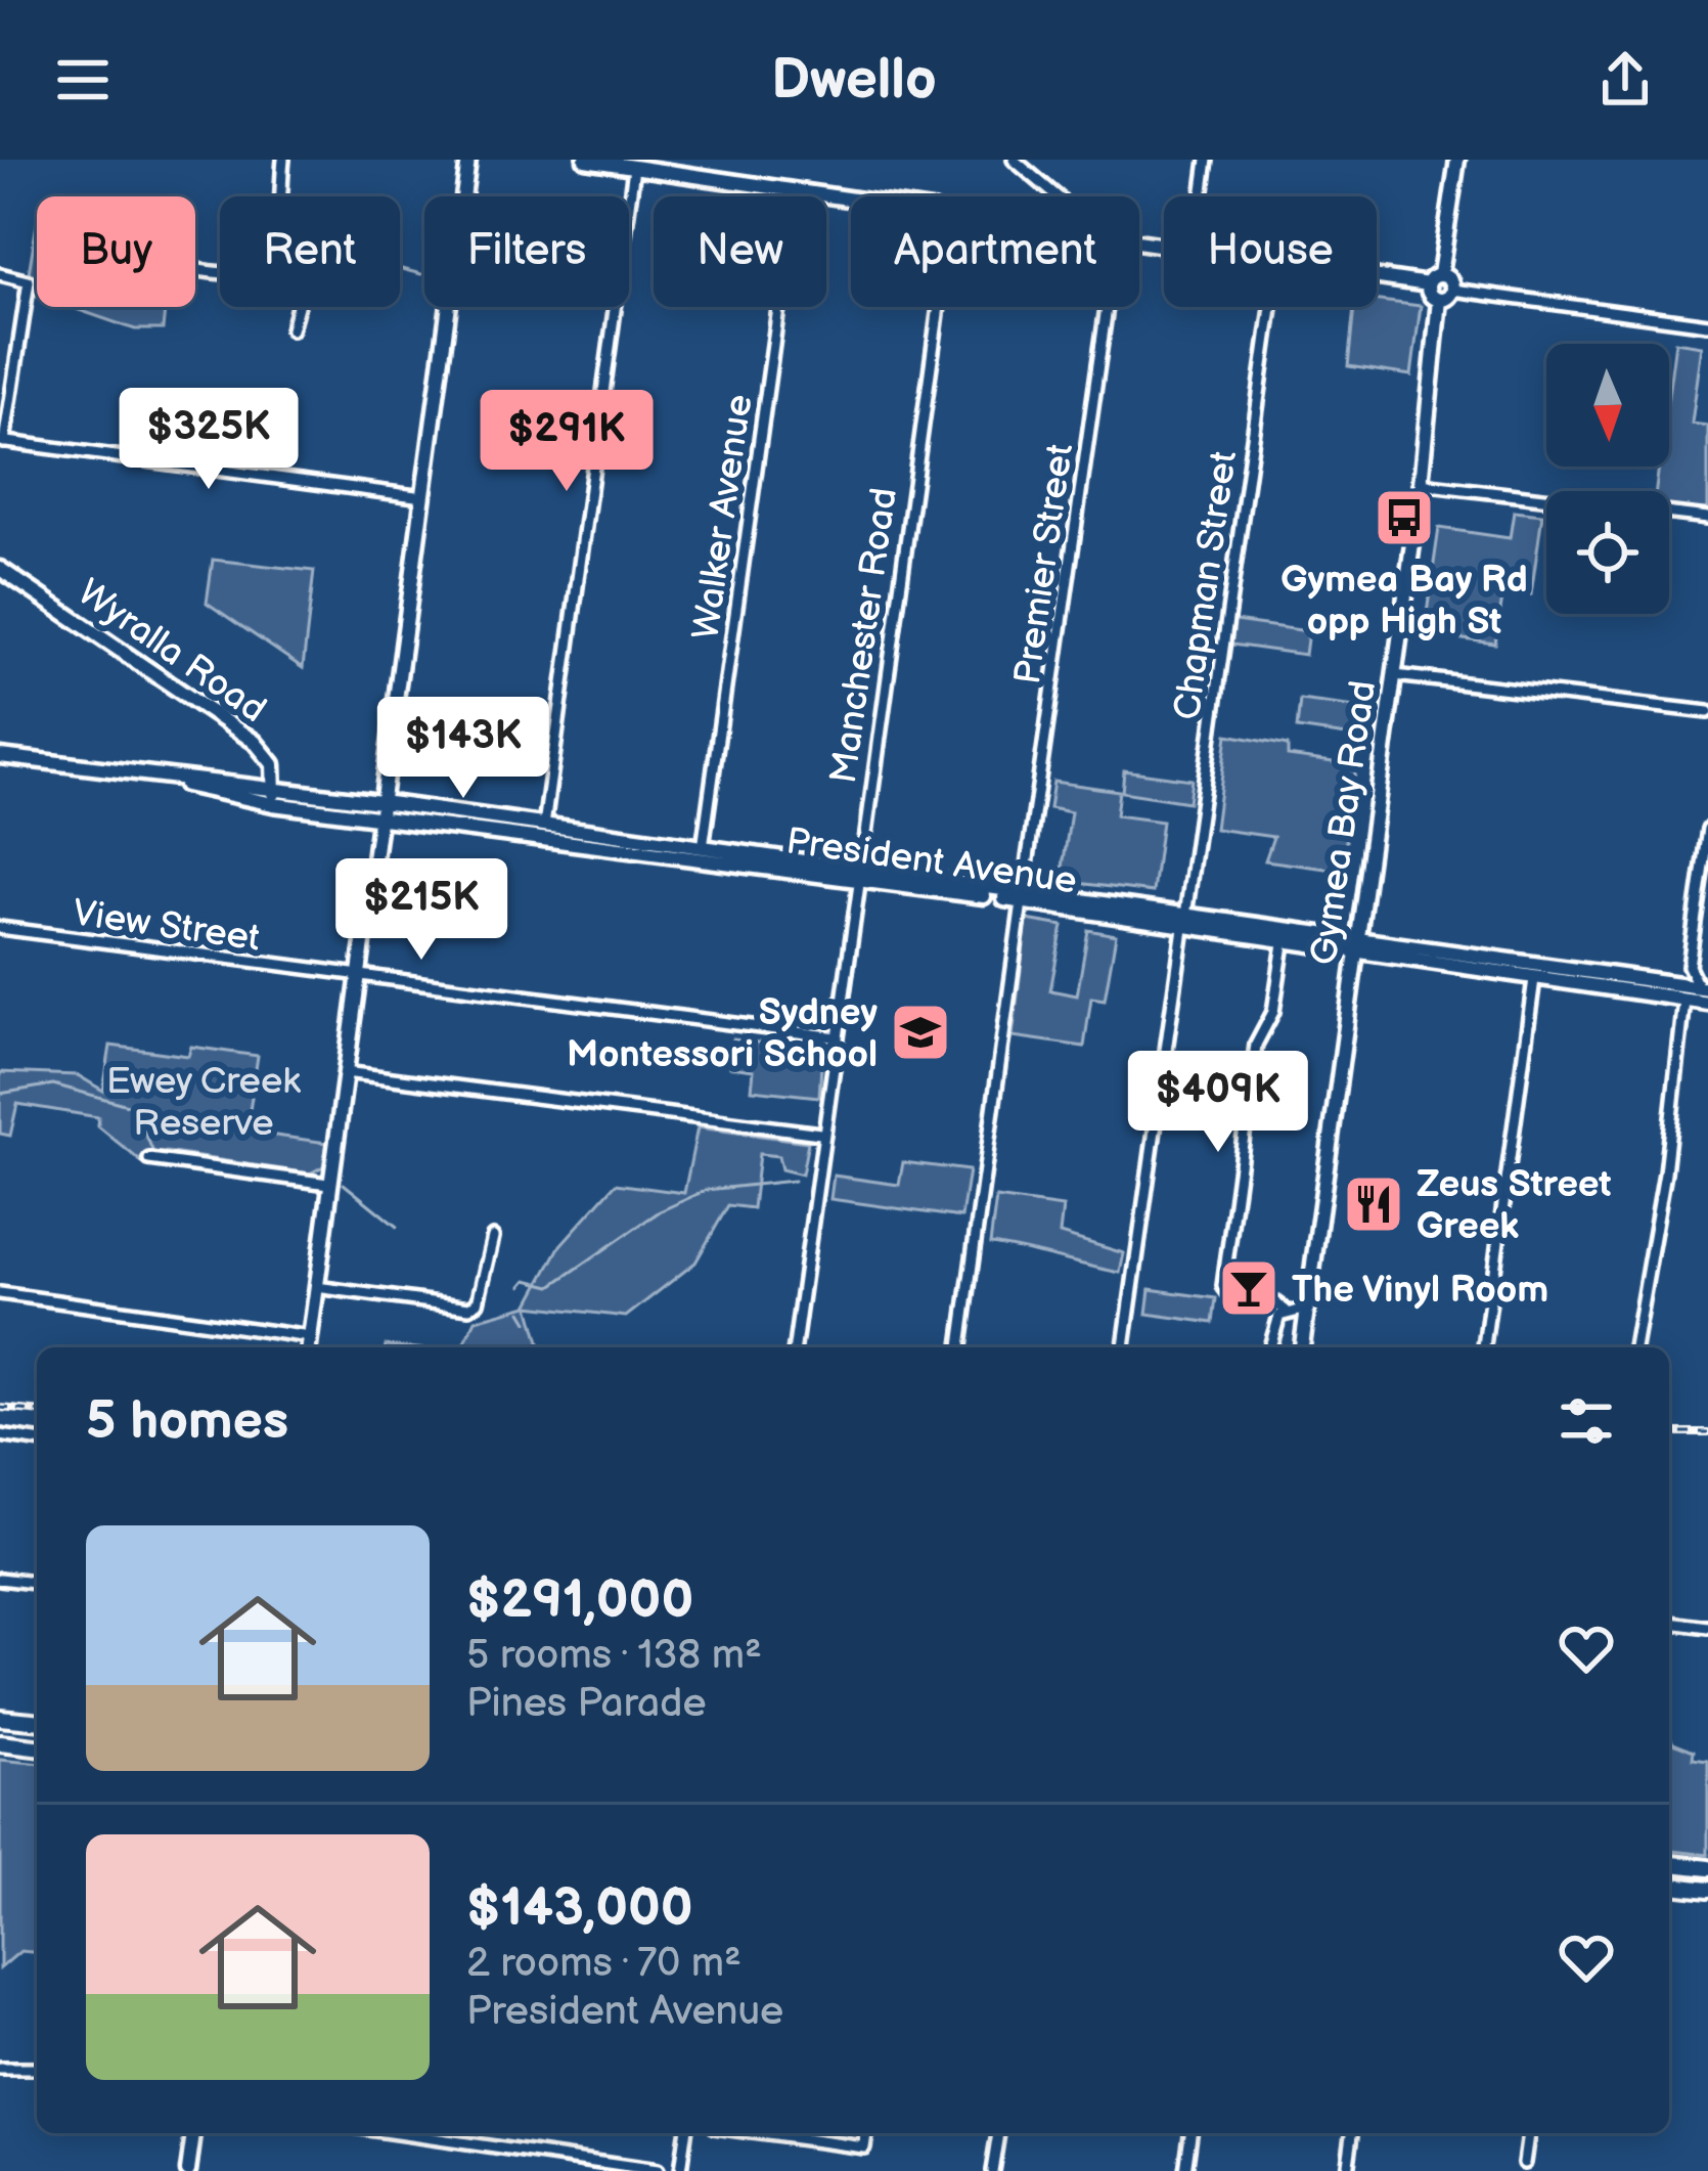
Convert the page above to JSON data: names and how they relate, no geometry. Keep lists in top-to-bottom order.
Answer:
{
  "streets": {
    "street": [
      "Walker Avenue",
      "Premier Street",
      "Chapman Street",
      "Manchester Road",
      "Wyralla Road",
      "Gymea Bay Road",
      "President Avenue",
      "View Street"
    ]
  },
  "crossings": [
    ["Walker Avenue", "President Avenue"],
    ["Premier Street", "President Avenue"],
    ["Chapman Street", "President Avenue"],
    ["Manchester Road", "President Avenue"],
    ["Manchester Road", "View Street"],
    ["Wyralla Road", "President Avenue"],
    ["Gymea Bay Road", "President Avenue"]
  ],
  "parks": ["Ewey Creek Reserve"],
  "places": {
    "bus stop": ["Gymea Bay Rd opp High St"],
    "school or university": ["Sydney Montessori School"],
    "restaurant": ["Zeus Street Greek"],
    "bar": ["The Vinyl Room"]
  },
  "north": "bottom",
  "page": {
    "header": "Dwello",
    "chip": [
      "Buy",
      "Rent",
      "Filters",
      "New",
      "Apartment",
      "House"
    ],
    "price": [
      "$325K",
      "$291K",
      "$143K",
      "$215K",
      "$409K"
    ],
    "heading": "5 homes",
    "list": [
      {
        "name": "$291,000",
        "note": "5 rooms · 138 m² · Pines Parade"
      },
      {
        "name": "$143,000",
        "note": "2 rooms · 70 m² · President Avenue"
      }
    ]
  }
}
